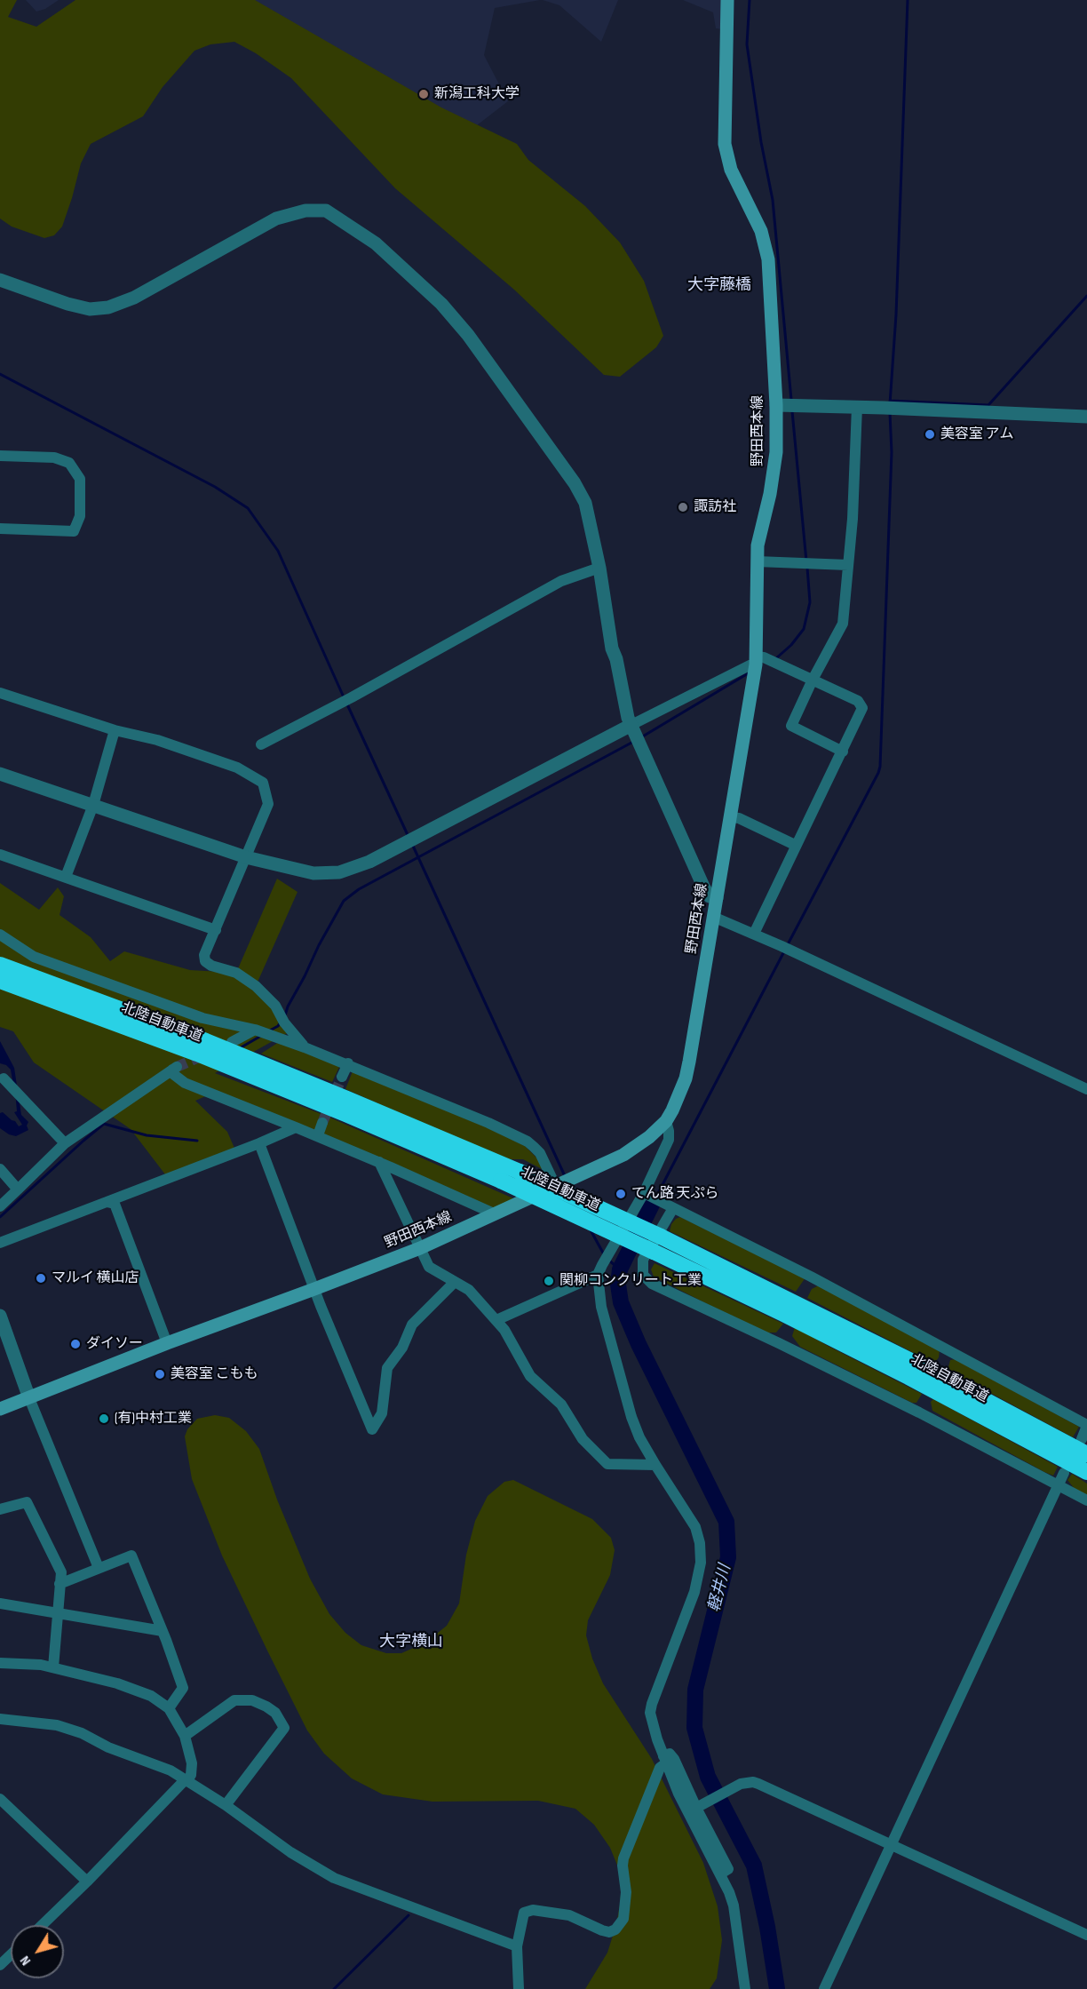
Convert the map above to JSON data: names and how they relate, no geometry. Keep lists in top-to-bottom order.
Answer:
{
  "streets": {
    "highway": ["北陸自動車道"],
    "main road": ["野田西本線"]
  },
  "districts": ["大字藤橋", "大字横山"],
  "water": ["軽井川"],
  "places": [
    "新潟工科大学",
    "美容室 アム",
    "諏訪社",
    "てん路 天ぷら",
    "マルイ 横山店",
    "関柳コンクリート工業",
    "ダイソー",
    "美容室 こもも",
    "(有)中村工業"
  ],
  "north": "bottom left"
}
